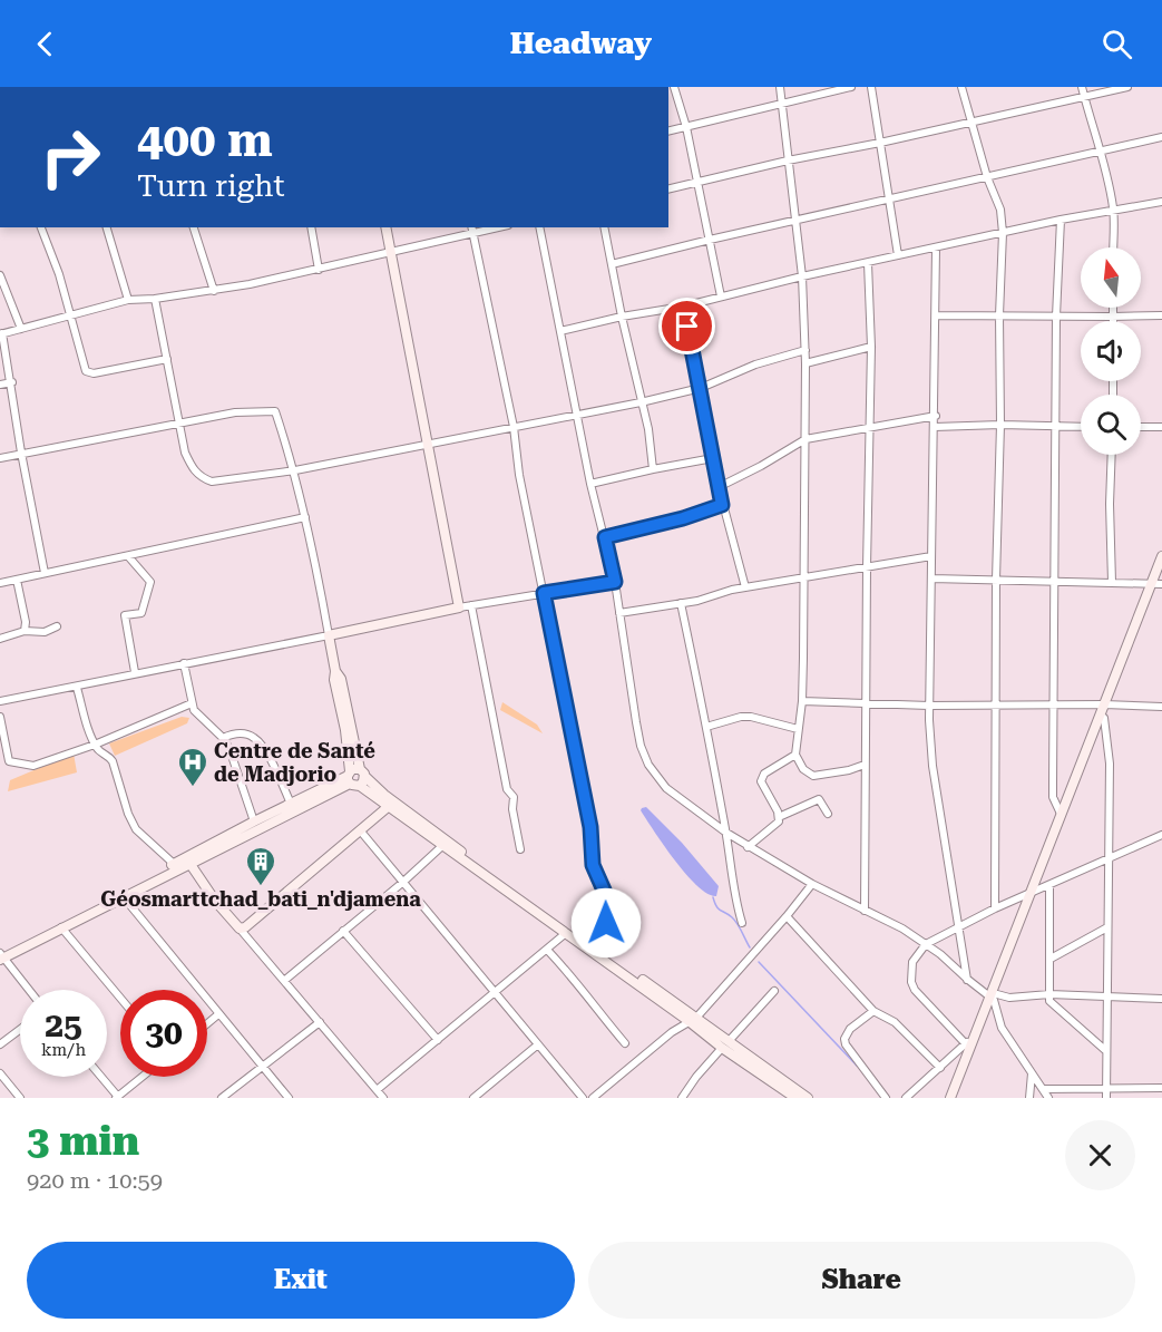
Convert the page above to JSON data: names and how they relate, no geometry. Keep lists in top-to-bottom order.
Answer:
{
  "places": {
    "hospital": ["Centre de Santé de Madjorio"],
    "building": ["Géosmarttchad_bati_n'djamena"]
  },
  "north": "top",
  "page": {
    "header": "Headway",
    "turn": ["400 m", "Turn right"],
    "speed": "25 km/h",
    "limit": "30",
    "heading": ["3 min", "920 m · 10:59"],
    "buttons": ["Exit", "Share"]
  }
}
